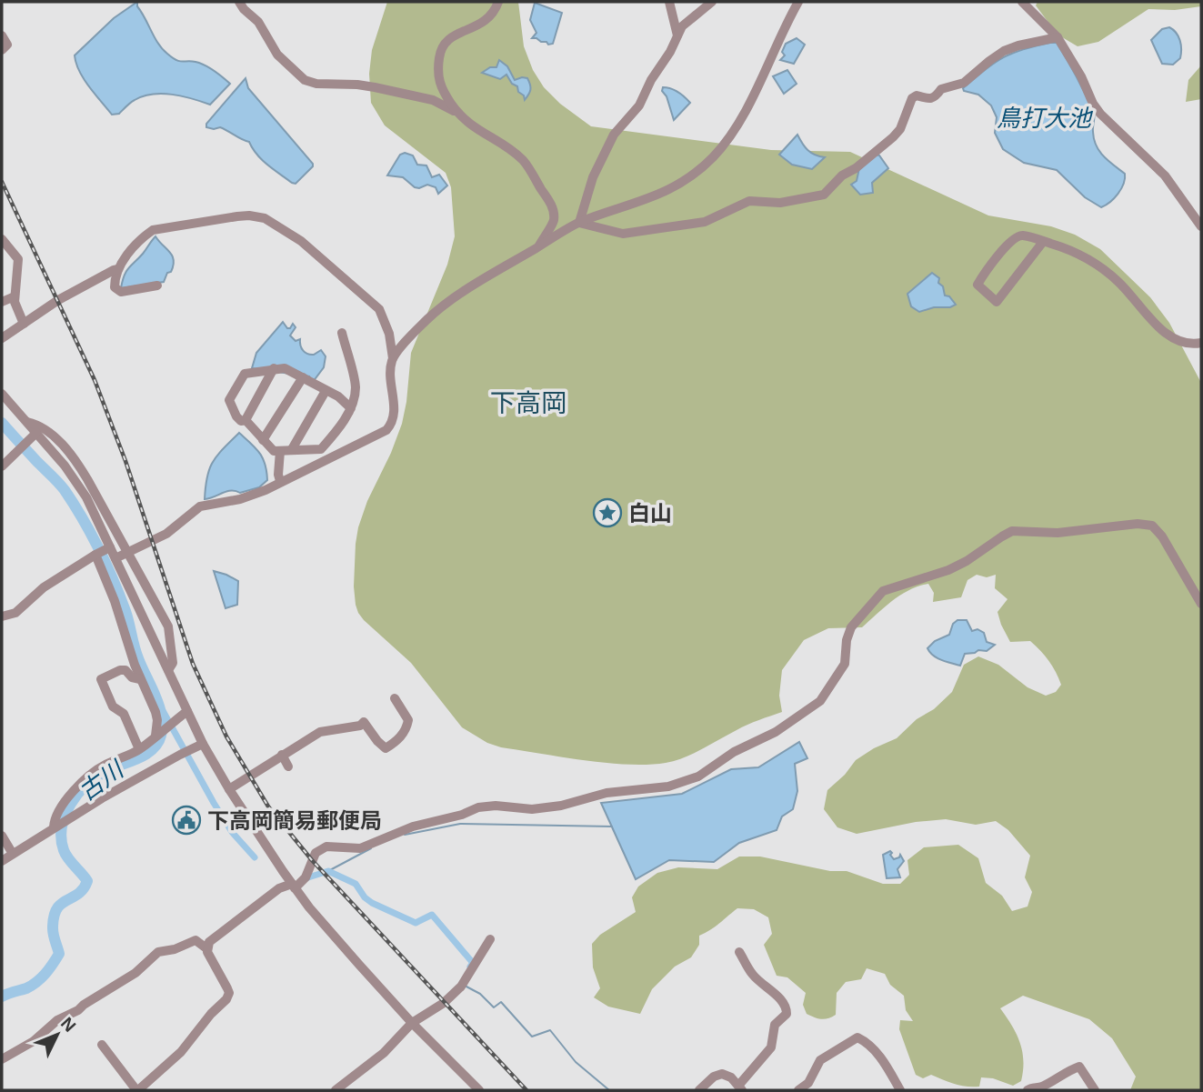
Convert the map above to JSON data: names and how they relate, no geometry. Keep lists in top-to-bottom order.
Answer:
{
  "districts": ["下高岡"],
  "water": ["鳥打大池", "古川"],
  "places": {
    "place": ["白山"],
    "public building": ["下高岡簡易郵便局"]
  },
  "north": "top right"
}
